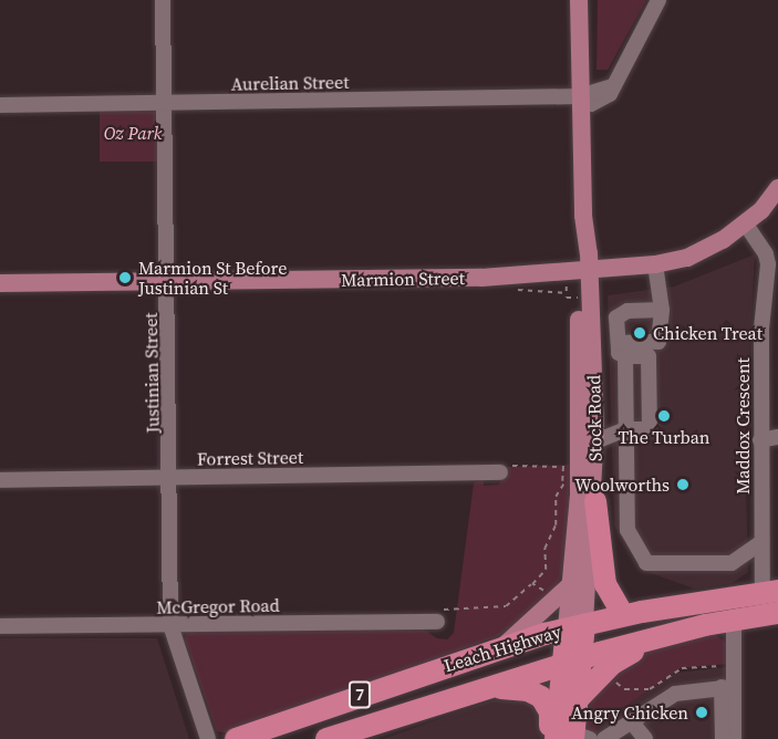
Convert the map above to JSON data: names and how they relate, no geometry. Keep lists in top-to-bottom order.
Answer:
{
  "streets": {
    "highway": ["Stock Road", "Leach Highway", "7"],
    "main road": ["Marmion Street"],
    "street": [
      "Aurelian Street",
      "Justinian Street",
      "Maddox Crescent",
      "Forrest Street",
      "McGregor Road"
    ]
  },
  "crossings": [
    ["Aurelian Street", "Justinian Street"],
    ["Aurelian Street", "Stock Road"],
    ["Marmion Street", "Justinian Street"],
    ["Marmion Street", "Stock Road"],
    ["Marmion Street", "Maddox Crescent"],
    ["Justinian Street", "Forrest Street"],
    ["Justinian Street", "McGregor Road"],
    ["Stock Road", "Leach Highway"],
    ["Maddox Crescent", "Leach Highway"]
  ],
  "parks": ["Oz Park"],
  "places": [
    "Marmion St Before Justinian St",
    "Chicken Treat",
    "The Turban",
    "Woolworths",
    "Angry Chicken"
  ]
}
